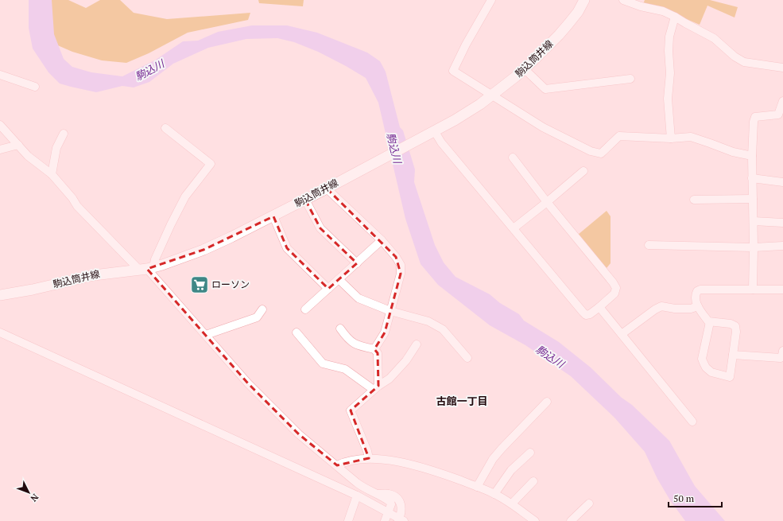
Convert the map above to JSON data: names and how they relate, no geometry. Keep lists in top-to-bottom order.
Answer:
{
  "streets": {
    "main road": ["駒込筒井線"]
  },
  "districts": ["古館一丁目"],
  "water": ["駒込川"],
  "places": {
    "supermarket": ["ローソン"]
  },
  "scale_bar": "50 m",
  "north": "bottom right"
}
